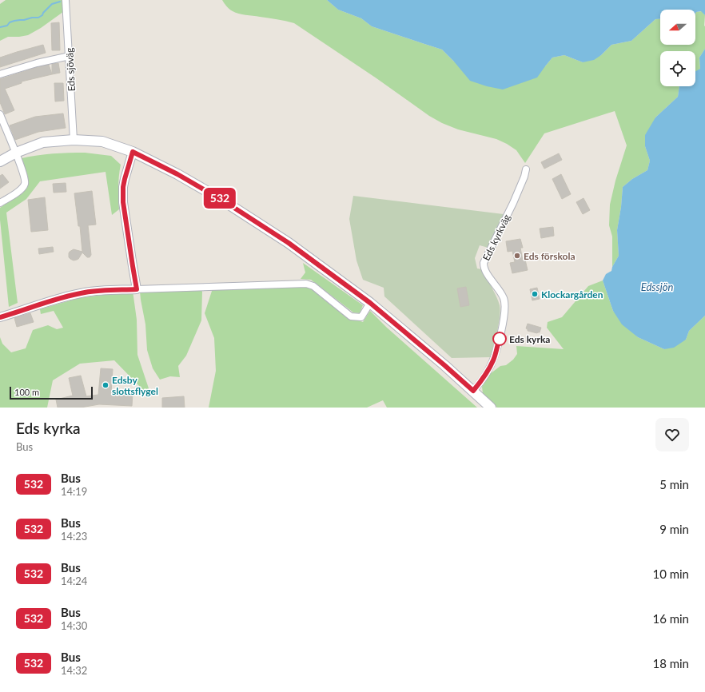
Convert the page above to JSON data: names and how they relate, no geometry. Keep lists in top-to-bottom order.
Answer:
{
  "streets": {
    "street": ["Eds sjöväg", "Eds kyrkväg"]
  },
  "water": ["Edssjön"],
  "places": [
    "Eds förskola",
    "Klockargården",
    "Eds kyrka",
    "Edsby slottsflygel"
  ],
  "lines": ["bus line 532"],
  "scale_bar": "100 m",
  "north": "left",
  "page": {
    "on_map": "532",
    "scale": "100 m",
    "heading": ["Eds kyrka", "Bus"],
    "list": [
      {
        "mark": "532",
        "name": "Bus",
        "note": "14:19",
        "value": "5 min"
      },
      {
        "mark": "532",
        "name": "Bus",
        "note": "14:23",
        "value": "9 min"
      },
      {
        "mark": "532",
        "name": "Bus",
        "note": "14:24",
        "value": "10 min"
      },
      {
        "mark": "532",
        "name": "Bus",
        "note": "14:30",
        "value": "16 min"
      },
      {
        "mark": "532",
        "name": "Bus",
        "note": "14:32",
        "value": "18 min"
      }
    ]
  }
}
